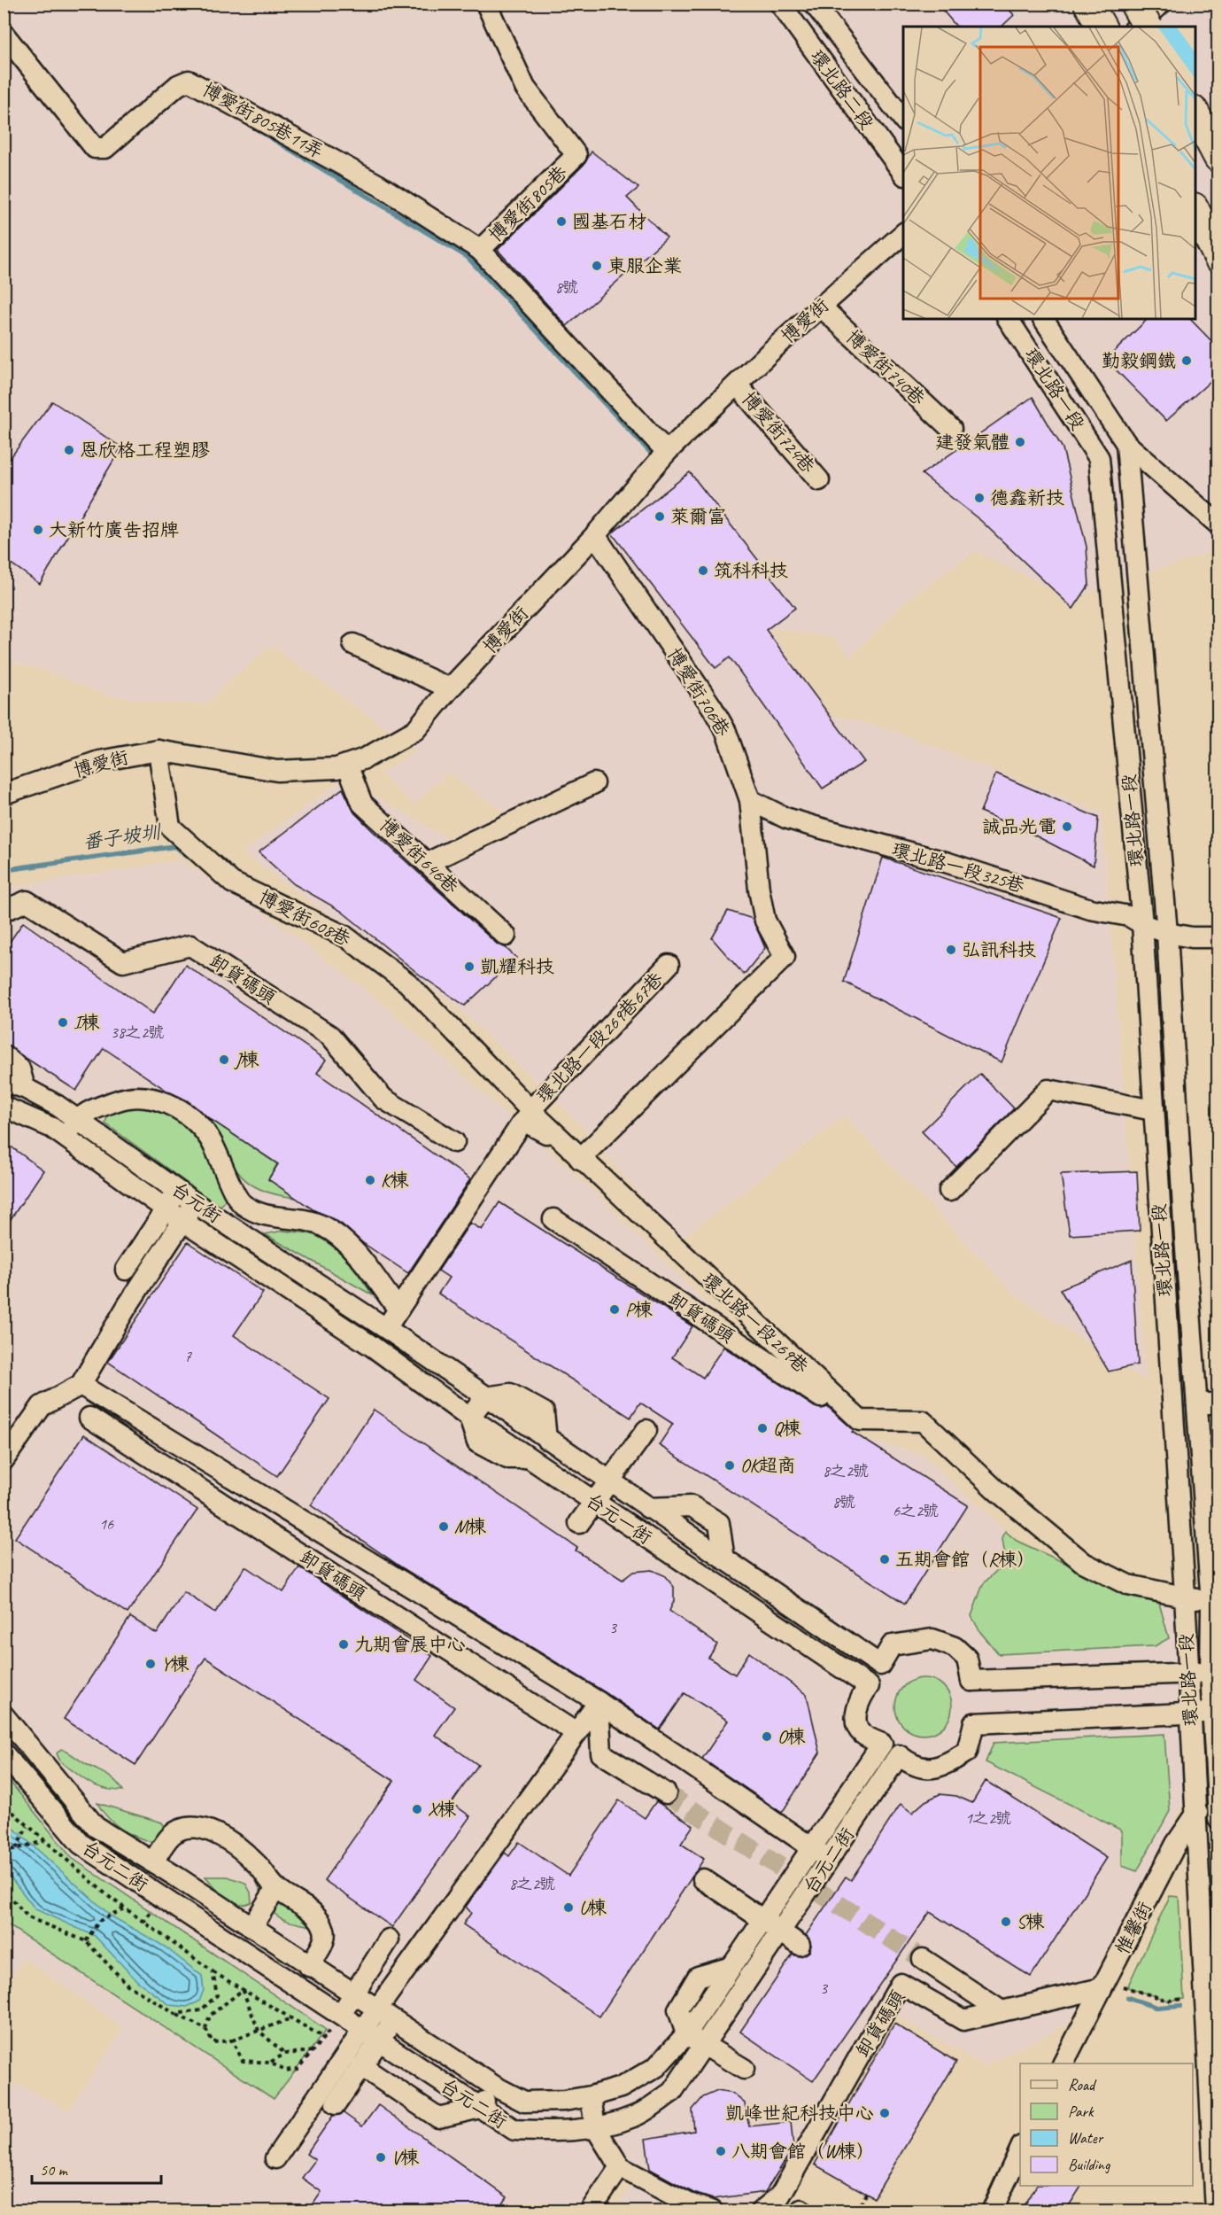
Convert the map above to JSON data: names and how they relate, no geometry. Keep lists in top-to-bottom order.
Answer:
{
  "streets": {
    "street": [
      "環北路二段",
      "博愛街805巷11弄",
      "博愛街805巷",
      "博愛街",
      "博愛街740巷",
      "環北路一段",
      "博愛街724巷",
      "博愛街706巷",
      "博愛街646巷",
      "環北路一段325巷",
      "博愛街608巷",
      "卸貨碼頭",
      "環北路一段269巷67巷",
      "台元街",
      "環北路一段269巷",
      "台元一街",
      "台元二街",
      "惟馨街"
    ]
  },
  "crossings": [
    ["博愛街805巷11弄", "博愛街805巷"],
    ["博愛街805巷", "博愛街"],
    ["博愛街", "博愛街740巷"],
    ["博愛街", "博愛街724巷"],
    ["博愛街", "博愛街706巷"],
    ["博愛街", "博愛街646巷"],
    ["博愛街", "博愛街608巷"],
    ["環北路一段", "環北路一段325巷"],
    ["環北路一段", "環北路一段269巷"],
    ["環北路一段", "惟馨街"],
    ["博愛街706巷", "環北路一段325巷"],
    ["博愛街706巷", "博愛街608巷"],
    ["博愛街706巷", "環北路一段269巷"],
    ["博愛街608巷", "環北路一段269巷67巷"],
    ["博愛街608巷", "環北路一段269巷"],
    ["卸貨碼頭", "環北路一段269巷"],
    ["卸貨碼頭", "惟馨街"],
    ["台元街", "台元一街"],
    ["台元一街", "台元二街"]
  ],
  "water": ["番子坡圳"],
  "places": [
    "國基石材",
    "東服企業",
    "勤毅鋼鐵",
    "建發氣體",
    "恩欣格工程塑膠",
    "德鑫新技",
    "萊爾富",
    "大新竹廣告招牌",
    "筑科科技",
    "誠品光電",
    "弘訊科技",
    "凱耀科技",
    "I棟",
    "J棟",
    "K棟",
    "P棟",
    "Q棟",
    "OK超商",
    "M棟",
    "五期會館（R棟）",
    "九期會展中心",
    "Y棟",
    "O棟",
    "X棟",
    "U棟",
    "S棟",
    "凱峰世紀科技中心",
    "八期會館（W棟）",
    "V棟"
  ],
  "house_numbers": [
    "8號",
    "38之2號",
    "7",
    "8之2號",
    "8號",
    "6之2號",
    "16",
    "3",
    "1之2號",
    "8之2號",
    "3"
  ],
  "legend": [
    "Road",
    "Park",
    "Water",
    "Building"
  ],
  "scale_bar": "50 m"
}
